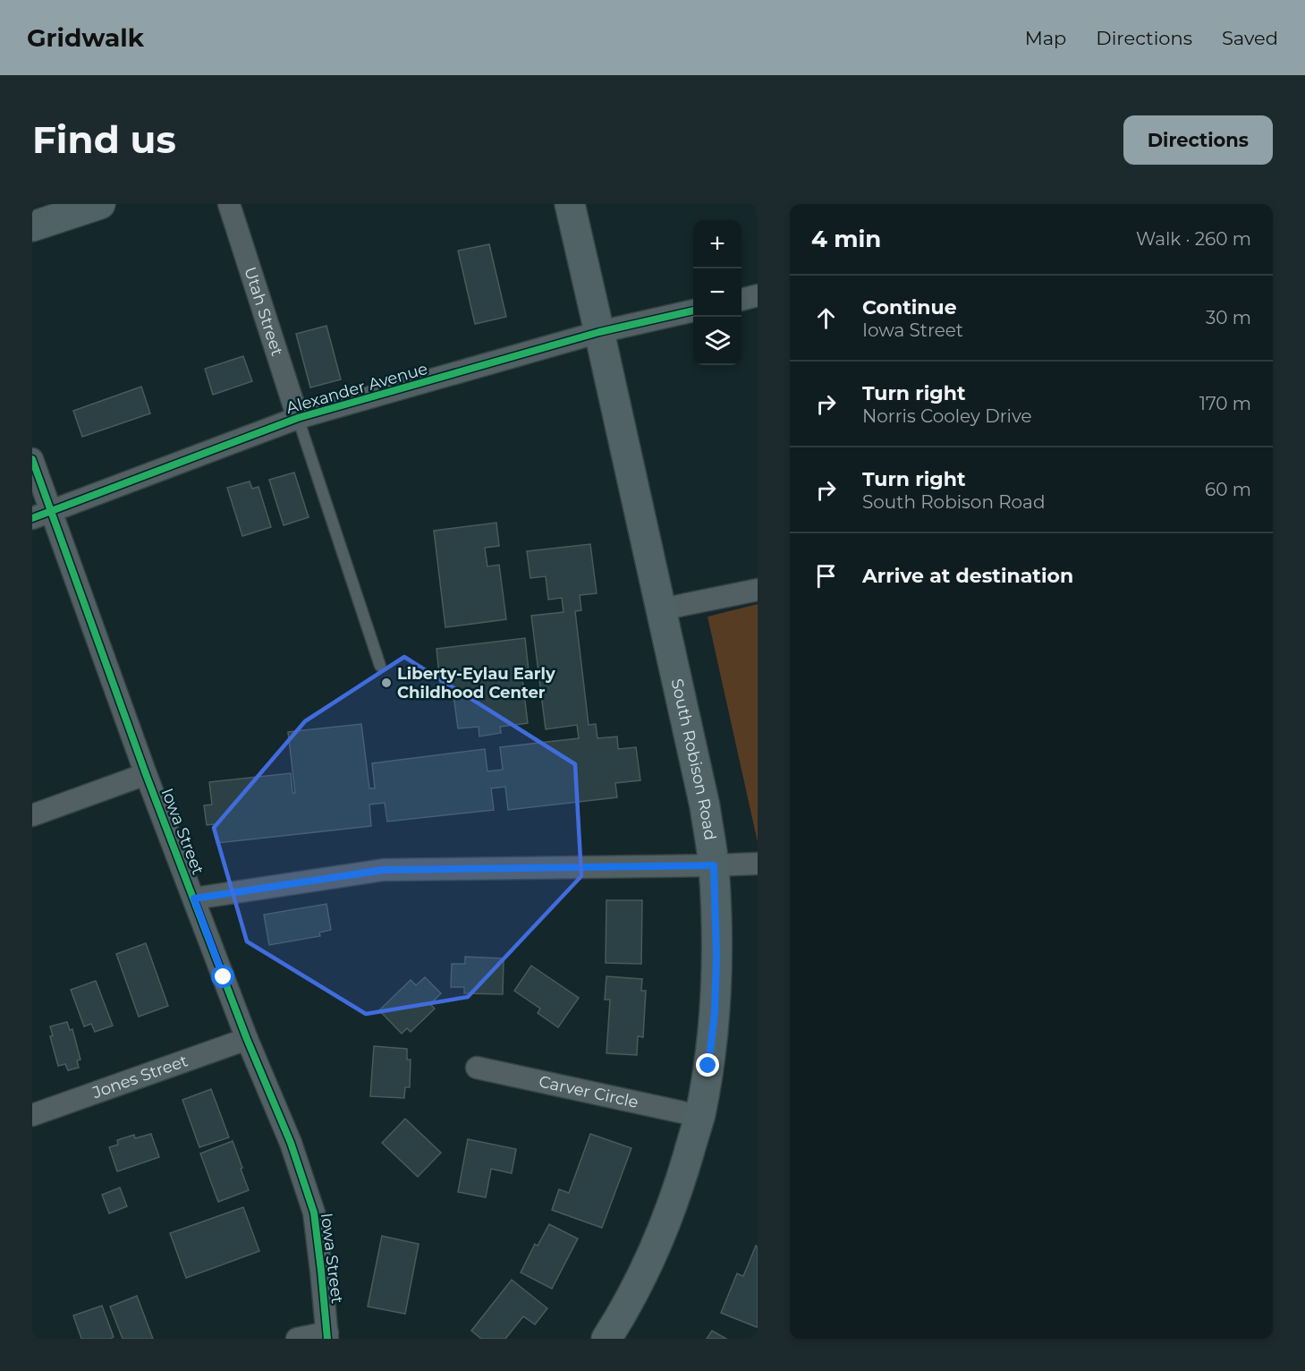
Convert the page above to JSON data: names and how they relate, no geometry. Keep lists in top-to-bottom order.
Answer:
{
  "streets": {
    "main road": ["South Robison Road"],
    "street": [
      "Utah Street",
      "Alexander Avenue",
      "Iowa Street",
      "Jones Street",
      "Carver Circle"
    ]
  },
  "crossings": [
    ["Utah Street", "Alexander Avenue"],
    ["Alexander Avenue", "South Robison Road"],
    ["Alexander Avenue", "Iowa Street"],
    ["South Robison Road", "Carver Circle"],
    ["Iowa Street", "Jones Street"]
  ],
  "places": ["Liberty-Eylau Early Childhood Center"],
  "page": {
    "header": "Gridwalk",
    "nav": ["Map", "Directions", "Saved"],
    "buttons": "Directions",
    "title": "Find us",
    "heading": ["4 min", "Walk · 260 m"],
    "map_buttons": ["+", "−"],
    "list": [
      ["Continue", "Iowa Street", "30 m"],
      ["Turn right", "Norris Cooley Drive", "170 m"],
      ["Turn right", "South Robison Road", "60 m"],
      "Arrive at destination"
    ]
  }
}
